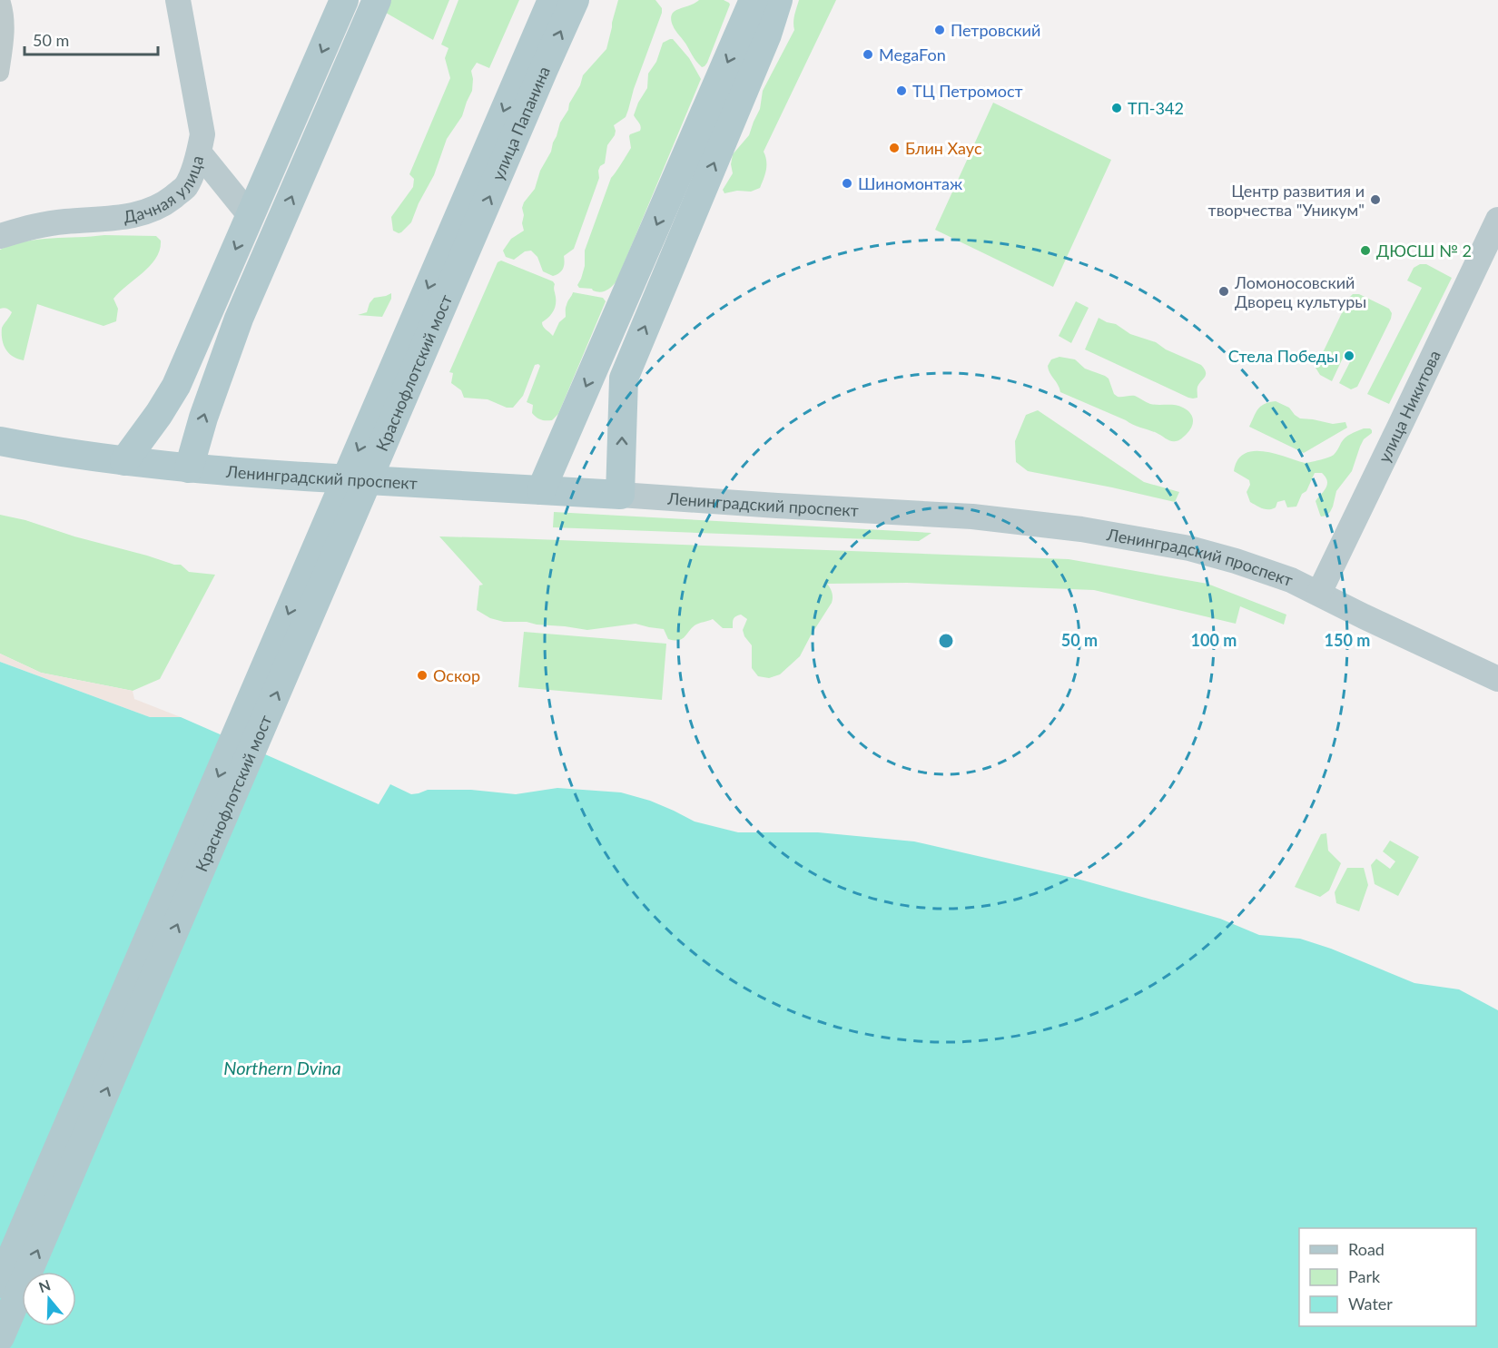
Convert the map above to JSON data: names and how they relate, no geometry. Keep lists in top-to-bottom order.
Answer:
{
  "streets": {
    "main road": [
      "улица Папанина",
      "Дачная улица",
      "Краснофлотский мост",
      "улица Никитова",
      "Ленинградский проспект"
    ]
  },
  "crossings": [
    ["улица Папанина", "Краснофлотский мост"],
    ["улица Никитова", "Ленинградский проспект"]
  ],
  "water": ["Northern Dvina"],
  "places": [
    "Петровский",
    "MegaFon",
    "ТЦ Петромост",
    "ТП-342",
    "Блин Хаус",
    "Шиномонтаж",
    "Центр развития и творчества \"Уникум\"",
    "ДЮСШ № 2",
    "Ломоносовский Дворец культуры",
    "Стела Победы",
    "Оскор"
  ],
  "legend": ["Road", "Park", "Water"],
  "scale_bar": "50 m",
  "north": "top",
  "rings": ["50 m", "100 m", "150 m"]
}
